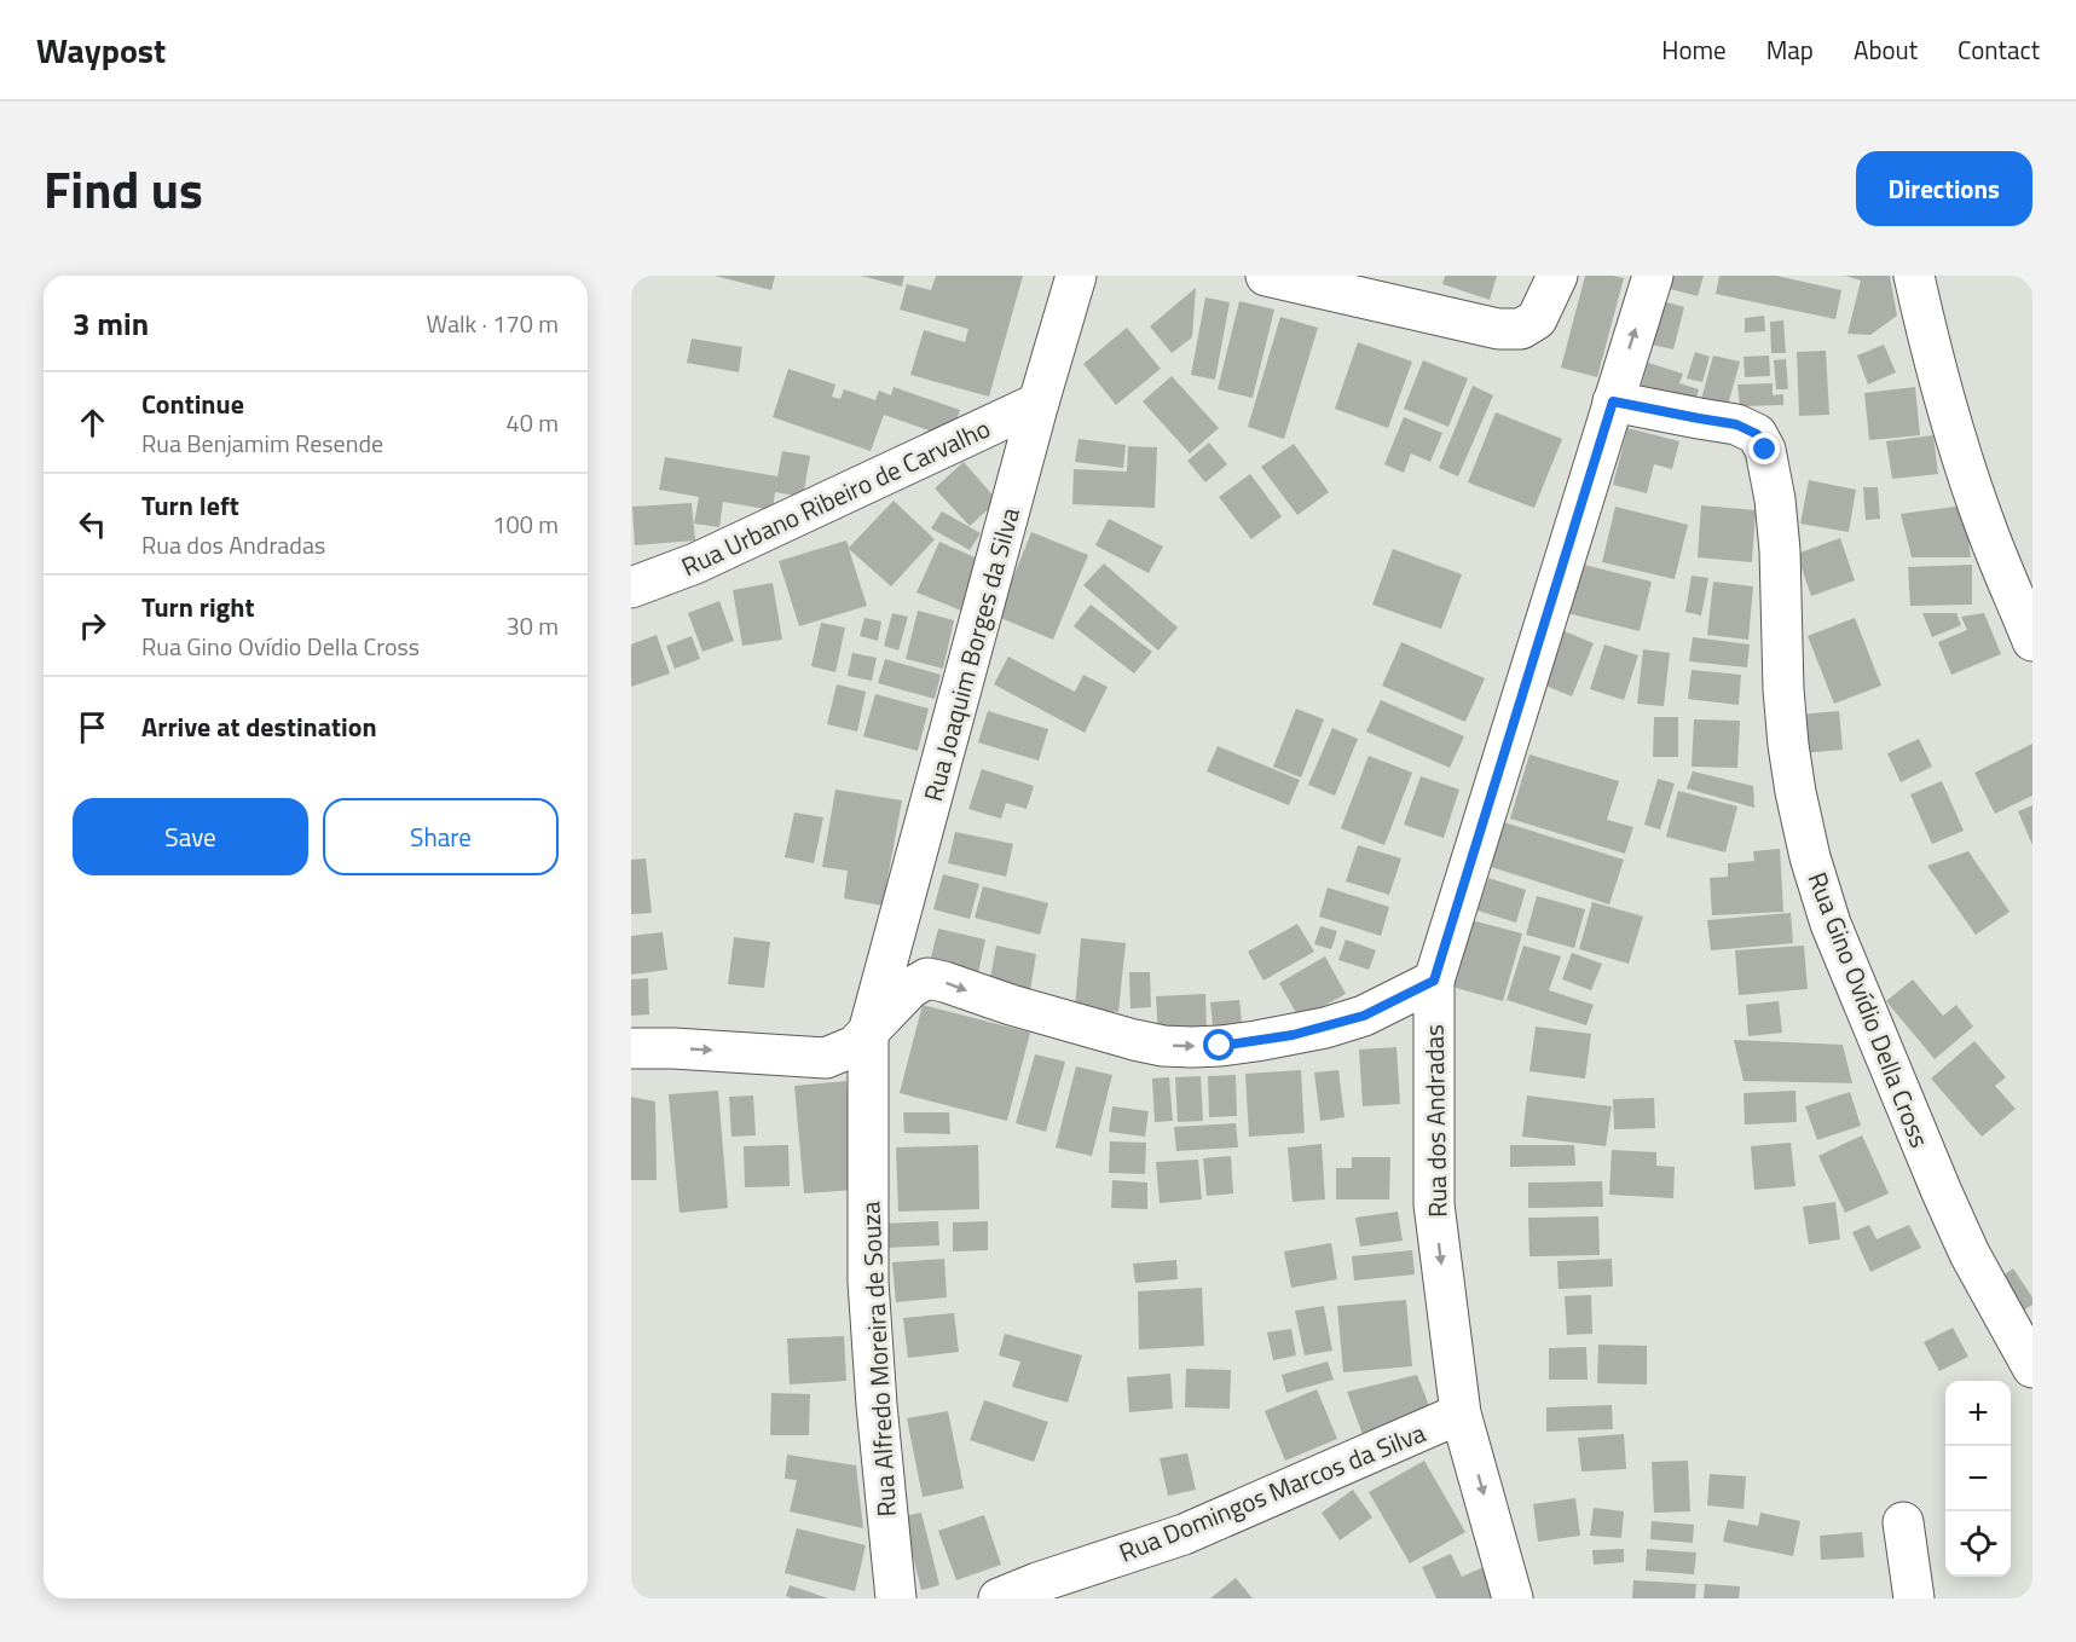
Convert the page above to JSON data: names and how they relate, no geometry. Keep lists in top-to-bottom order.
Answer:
{
  "streets": {
    "street": [
      "Rua Urbano Ribeiro de Carvalho",
      "Rua Joaquim Borges da Silva",
      "Rua Gino Ovídio Della Cross",
      "Rua dos Andradas",
      "Rua Alfredo Moreira de Souza",
      "Rua Domingos Marcos da Silva"
    ]
  },
  "crossings": [
    ["Rua Urbano Ribeiro de Carvalho", "Rua Joaquim Borges da Silva"],
    ["Rua Joaquim Borges da Silva", "Rua Alfredo Moreira de Souza"],
    ["Rua Gino Ovídio Della Cross", "Rua dos Andradas"],
    ["Rua dos Andradas", "Rua Domingos Marcos da Silva"]
  ],
  "page": {
    "header": "Waypost",
    "nav": [
      "Home",
      "Map",
      "About",
      "Contact"
    ],
    "title": "Find us",
    "buttons": [
      "Directions",
      ["Save", "Share"]
    ],
    "heading": ["3 min", "Walk · 170 m"],
    "list": [
      ["Continue", "Rua Benjamim Resende", "40 m"],
      ["Turn left", "Rua dos Andradas", "100 m"],
      ["Turn right", "Rua Gino Ovídio Della Cross", "30 m"],
      "Arrive at destination"
    ],
    "map_buttons": ["+", "−"]
  }
}
